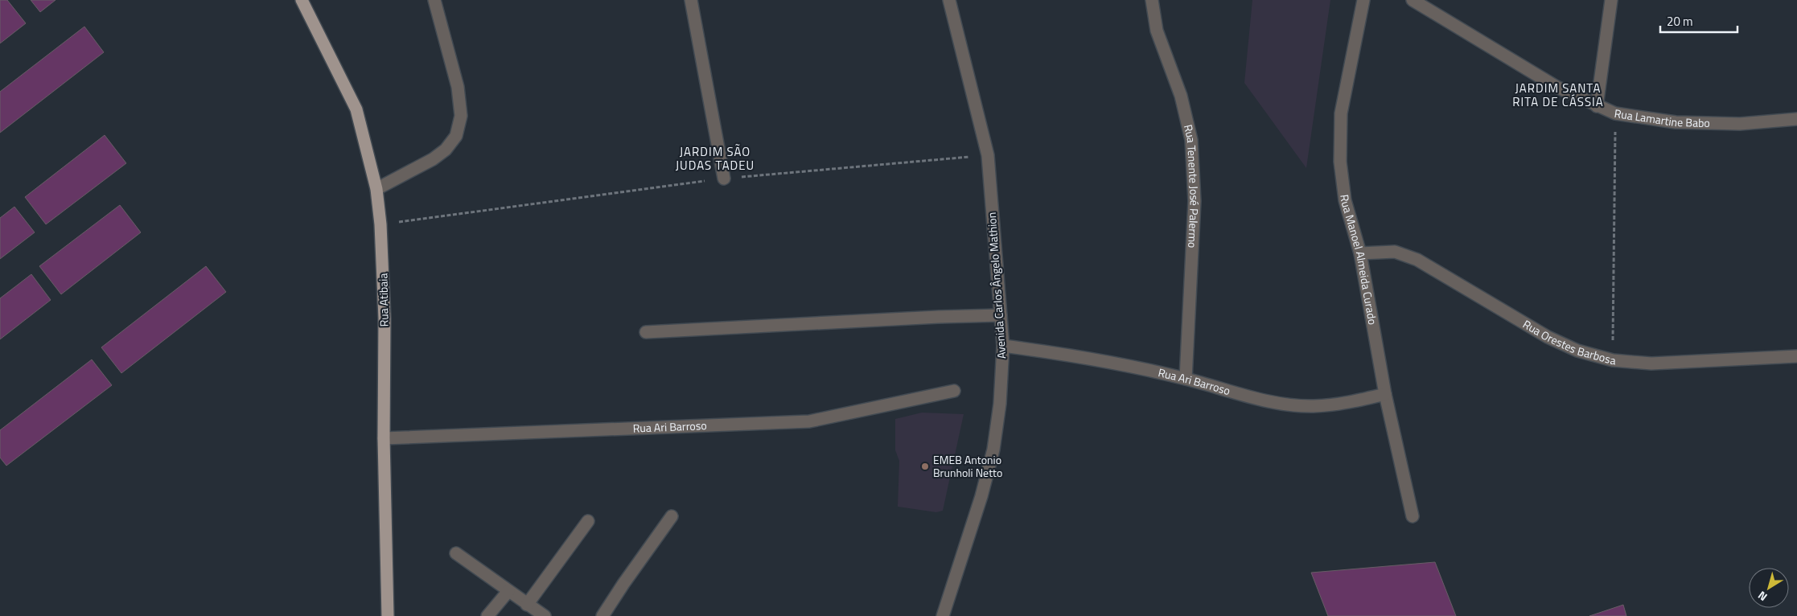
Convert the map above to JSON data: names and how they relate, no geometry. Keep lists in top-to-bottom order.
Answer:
{
  "streets": {
    "main road": ["Rua Atibaia"],
    "street": [
      "Rua Lamartine Babo",
      "Rua Tenente José Palermo",
      "Rua Manoel Almeida Curado",
      "Avenida Carlos Ângelo Mathion",
      "Rua Orestes Barbosa",
      "Rua Ari Barroso"
    ]
  },
  "crossings": [
    ["Rua Tenente José Palermo", "Rua Ari Barroso"],
    ["Rua Manoel Almeida Curado", "Rua Orestes Barbosa"],
    ["Rua Manoel Almeida Curado", "Rua Ari Barroso"],
    ["Avenida Carlos Ângelo Mathion", "Rua Ari Barroso"],
    ["Rua Atibaia", "Rua Ari Barroso"]
  ],
  "districts": ["JARDIM SANTA RITA DE CÁSSIA", "JARDIM SÃO JUDAS TADEU"],
  "places": ["EMEB Antonio Brunholi Netto"],
  "scale_bar": "20 m",
  "north": "bottom left"
}
